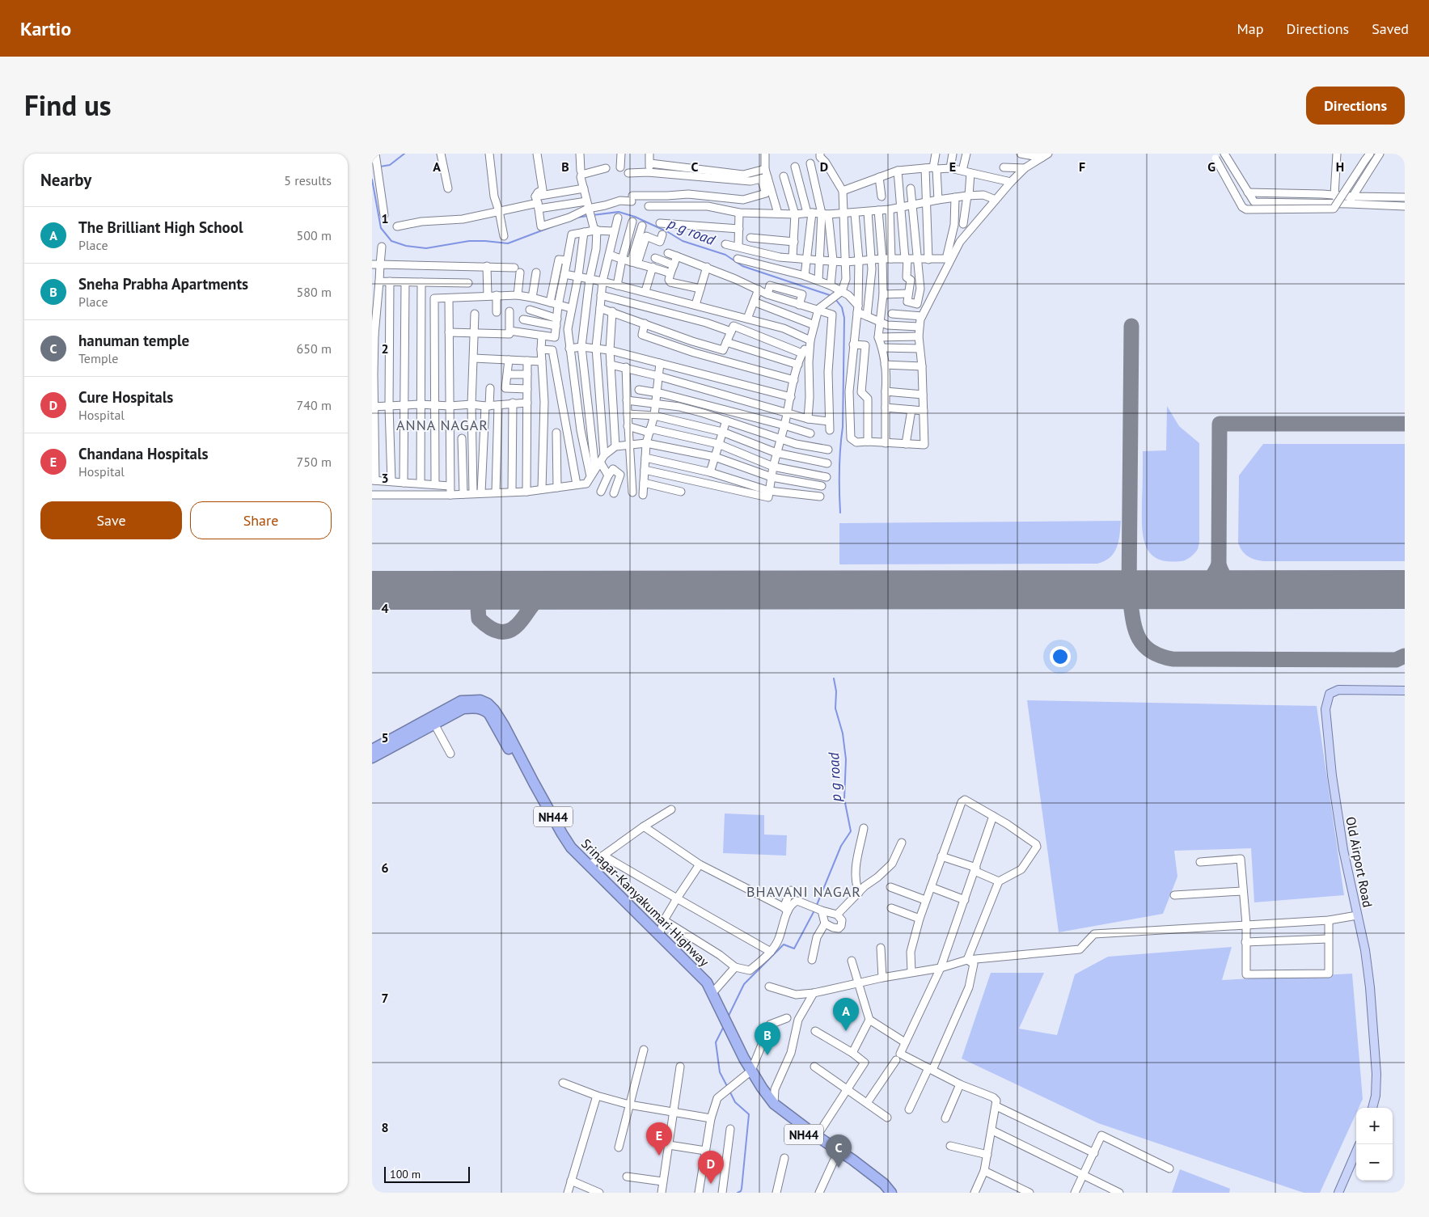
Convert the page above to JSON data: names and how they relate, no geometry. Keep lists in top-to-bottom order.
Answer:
{
  "streets": {
    "highway": ["NH44", "Srinagar-Kanyakumari Highway"],
    "main road": ["Old Airport Road"]
  },
  "districts": ["ANNA NAGAR", "BHAVANI NAGAR"],
  "water": ["p g road"],
  "scale_bar": "100 m",
  "page": {
    "header": "Kartio",
    "nav": ["Map", "Directions", "Saved"],
    "title": "Find us",
    "buttons": [
      "Directions",
      ["Save", "Share"]
    ],
    "heading": ["Nearby", "5 results"],
    "list": [
      {
        "mark": "A",
        "name": "The Brilliant High School",
        "note": "Place",
        "value": "500 m"
      },
      {
        "mark": "B",
        "name": "Sneha Prabha Apartments",
        "note": "Place",
        "value": "580 m"
      },
      {
        "mark": "C",
        "name": "hanuman temple",
        "note": "Temple",
        "value": "650 m"
      },
      {
        "mark": "D",
        "name": "Cure Hospitals",
        "note": "Hospital",
        "value": "740 m"
      },
      {
        "mark": "E",
        "name": "Chandana Hospitals",
        "note": "Hospital",
        "value": "750 m"
      }
    ],
    "pins": [
      "A",
      "B",
      "E",
      "C",
      "D"
    ],
    "map_buttons": ["+", "−"],
    "scale": "100 m"
  },
  "grid": {
    "columns": [
      "A",
      "B",
      "C",
      "D",
      "E",
      "F",
      "G",
      "H"
    ],
    "rows": [
      "1",
      "2",
      "3",
      "4",
      "5",
      "6",
      "7",
      "8"
    ]
  }
}
